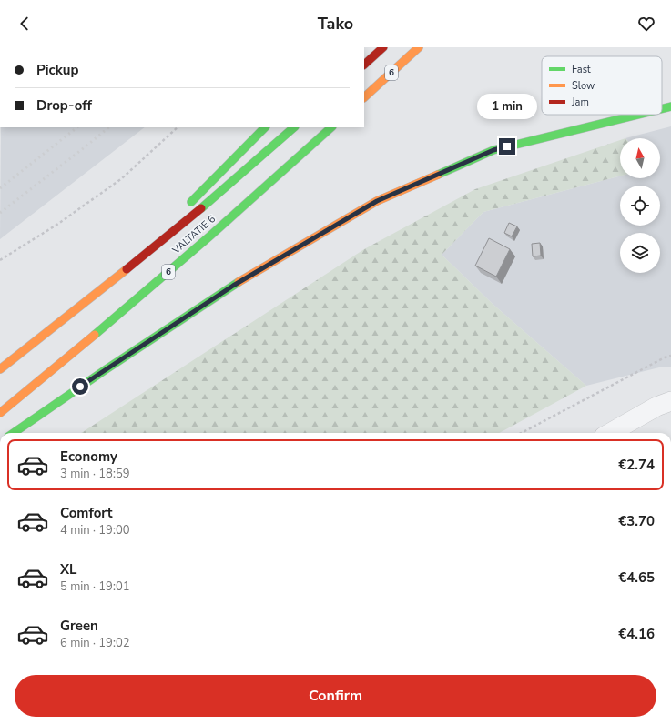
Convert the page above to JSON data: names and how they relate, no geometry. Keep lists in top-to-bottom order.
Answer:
{
  "streets": {
    "highway": ["6", "VALTATIE 6"]
  },
  "legend": ["Fast", "Slow", "Jam"],
  "north": "top",
  "page": {
    "header": "Tako",
    "banner": ["Pickup", "Drop-off"],
    "bubble": "1 min",
    "list": [
      {
        "name": "Economy",
        "note": "3 min · 18:59",
        "value": "€2.74"
      },
      {
        "name": "Comfort",
        "note": "4 min · 19:00",
        "value": "€3.70"
      },
      {
        "name": "XL",
        "note": "5 min · 19:01",
        "value": "€4.65"
      },
      {
        "name": "Green",
        "note": "6 min · 19:02",
        "value": "€4.16"
      }
    ],
    "buttons": "Confirm"
  }
}
